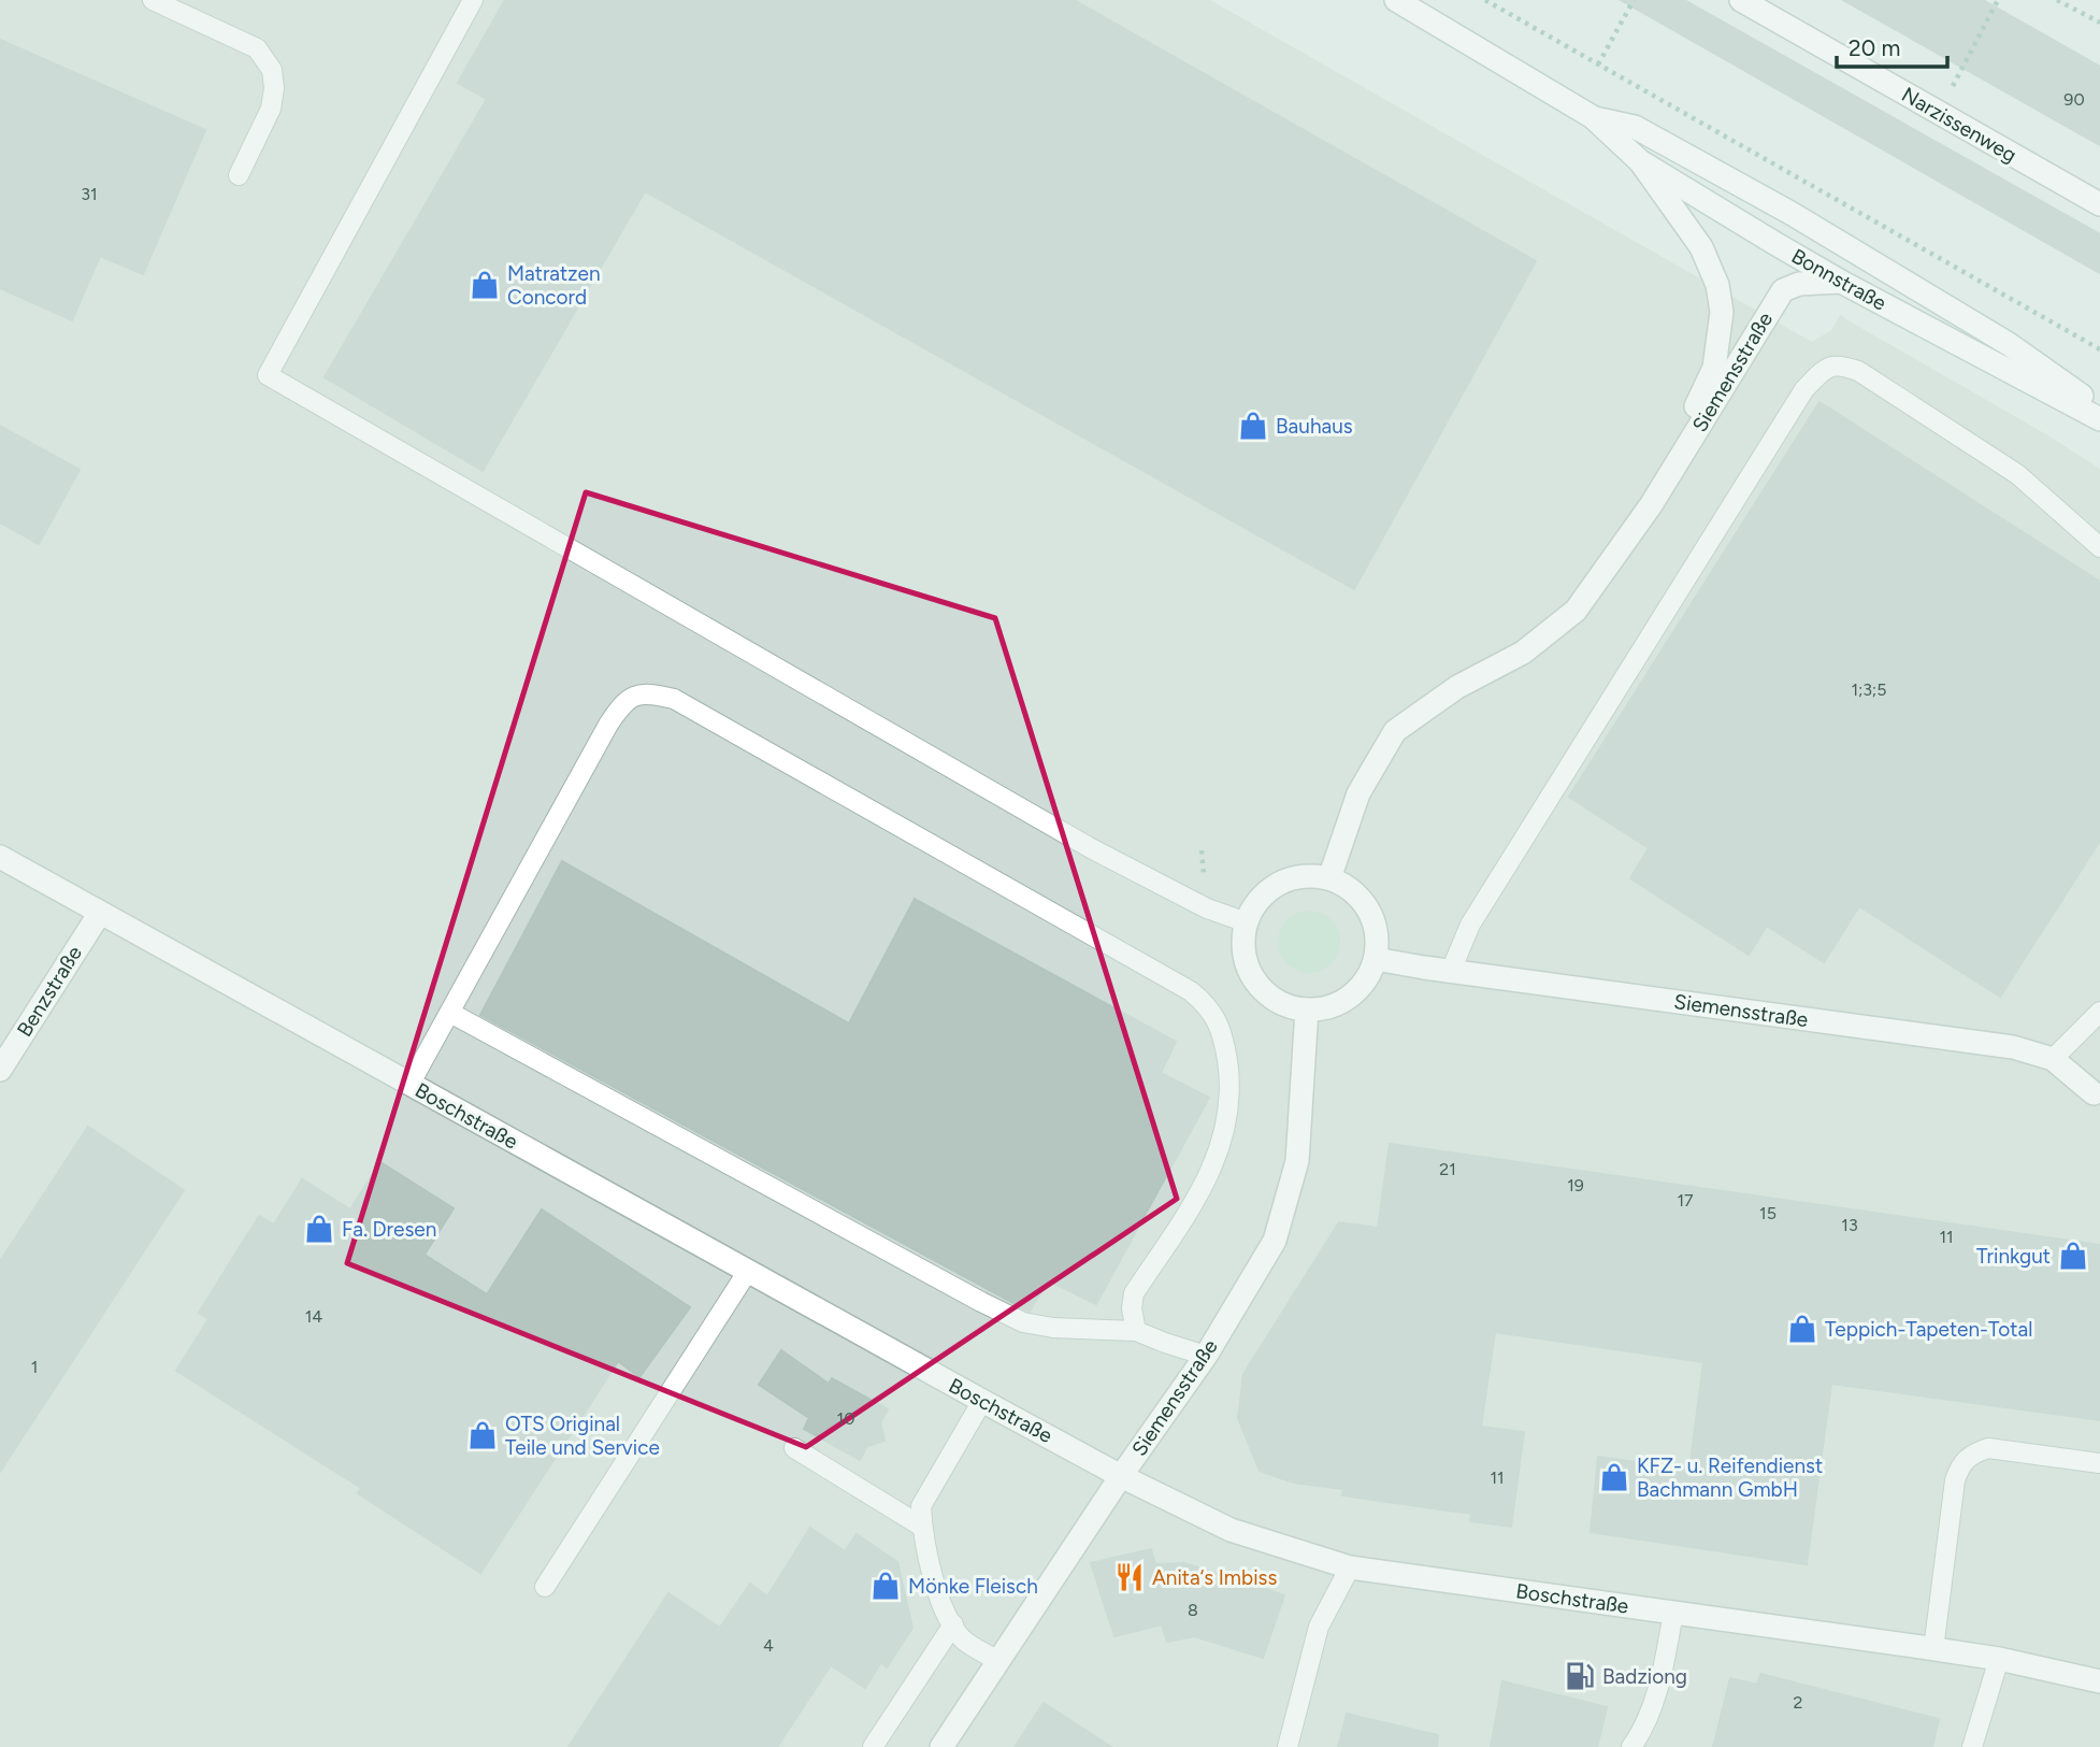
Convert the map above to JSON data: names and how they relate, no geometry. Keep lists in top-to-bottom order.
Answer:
{
  "streets": {
    "street": [
      "Narzissenweg",
      "Bonnstraße",
      "Siemensstraße",
      "Benzstraße",
      "Boschstraße"
    ]
  },
  "crossings": [
    ["Bonnstraße", "Siemensstraße"],
    ["Siemensstraße", "Boschstraße"],
    ["Benzstraße", "Boschstraße"]
  ],
  "places": {
    "shop": [
      "Matratzen Concord",
      "Bauhaus",
      "Fa. Dresen",
      "Trinkgut",
      "Teppich-Tapeten-Total",
      "OTS Original Teile und Service",
      "KFZ- u. Reifendienst Bachmann GmbH",
      "Mönke Fleisch"
    ],
    "restaurant": ["Anita‘s Imbiss"],
    "fuel station": ["Badziong"]
  },
  "house_numbers": [
    "90",
    "31",
    "1;3;5",
    "21",
    "19",
    "17",
    "15",
    "13",
    "11",
    "14",
    "1",
    "10",
    "11",
    "8",
    "4",
    "2"
  ],
  "scale_bar": "20 m"
}
